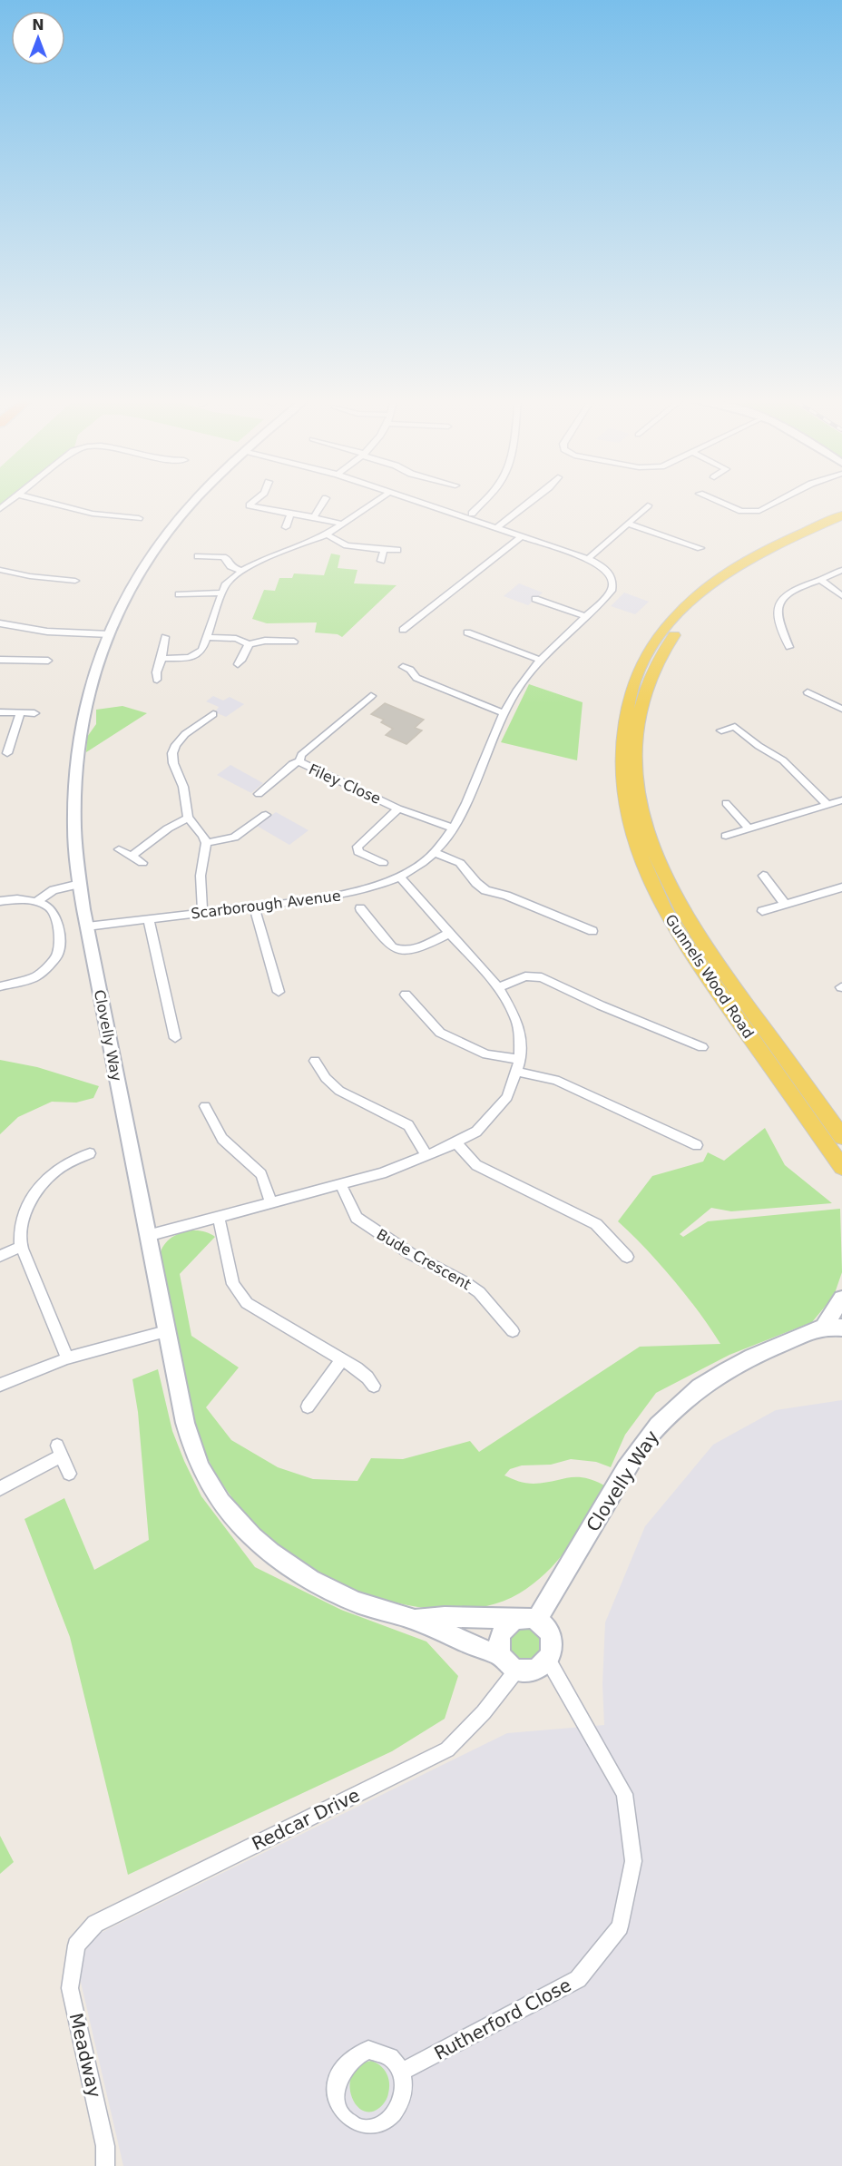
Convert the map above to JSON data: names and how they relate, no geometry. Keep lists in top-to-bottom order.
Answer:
{
  "streets": {
    "main road": ["Gunnels Wood Road"],
    "street": [
      "Filey Close",
      "Scarborough Avenue",
      "Clovelly Way",
      "Bude Crescent",
      "Redcar Drive",
      "Rutherford Close",
      "Meadway"
    ]
  },
  "crossings": [
    ["Filey Close", "Scarborough Avenue"],
    ["Scarborough Avenue", "Clovelly Way"],
    ["Clovelly Way", "Redcar Drive"],
    ["Clovelly Way", "Rutherford Close"],
    ["Redcar Drive", "Rutherford Close"],
    ["Redcar Drive", "Meadway"]
  ],
  "north": "top"
}
